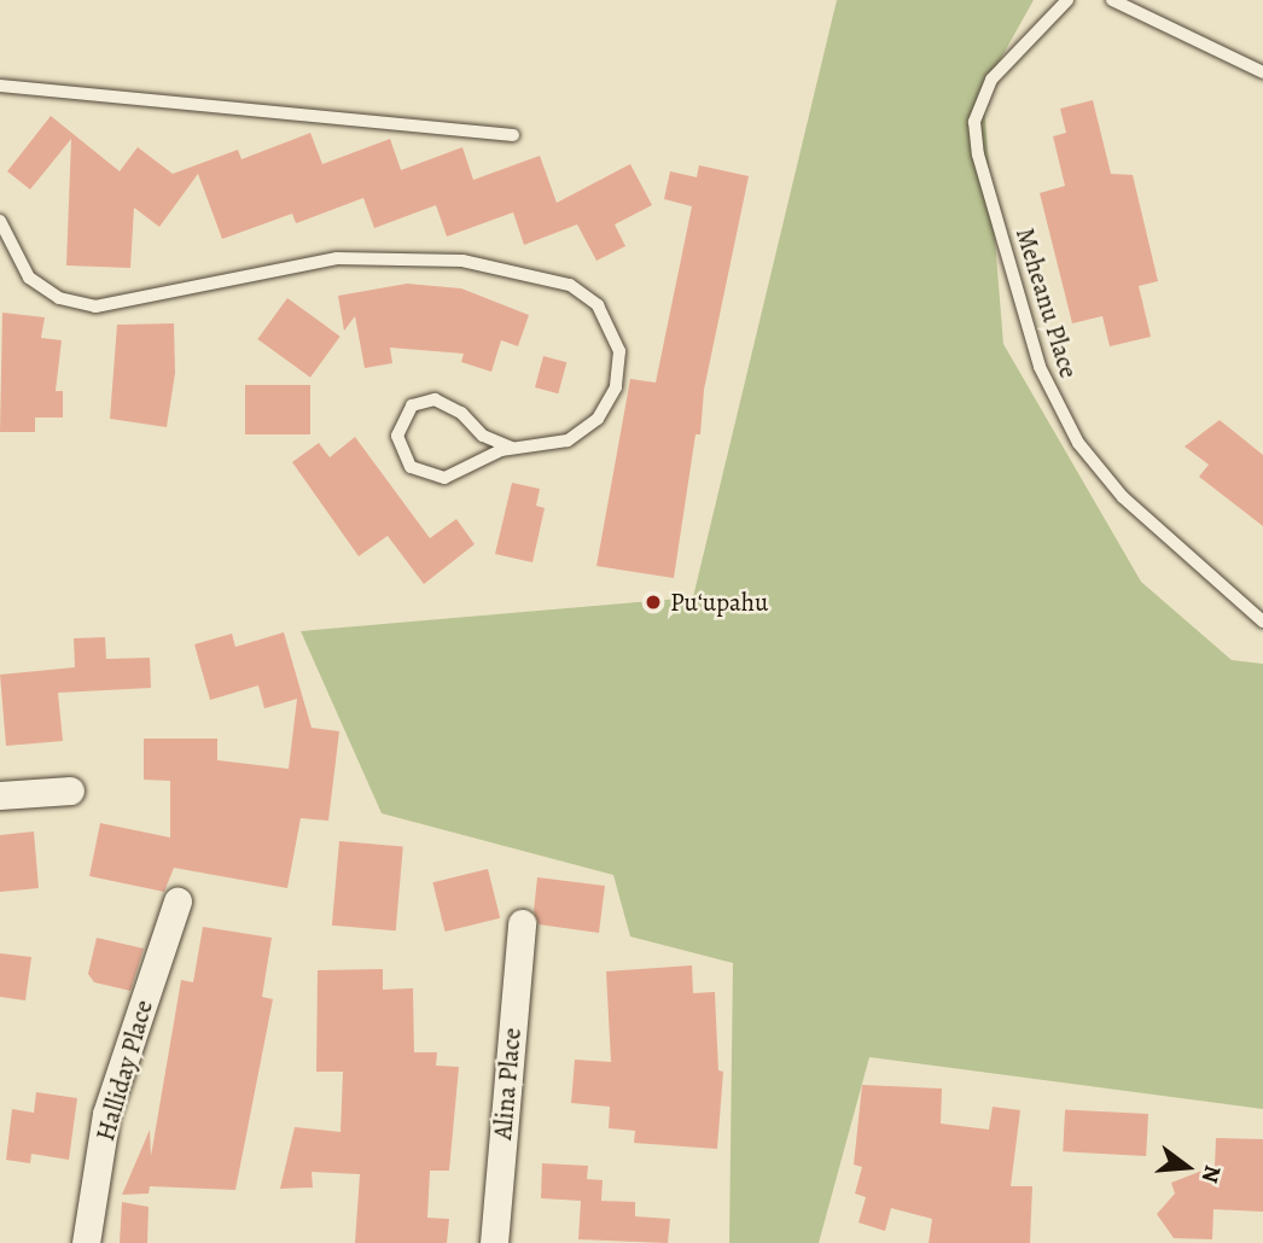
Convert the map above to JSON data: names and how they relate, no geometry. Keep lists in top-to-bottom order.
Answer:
{
  "streets": {
    "street": ["Halliday Place", "Alina Place"],
    "lane": ["Meheanu Place"]
  },
  "places": ["Puʻupahu"],
  "north": "right"
}
